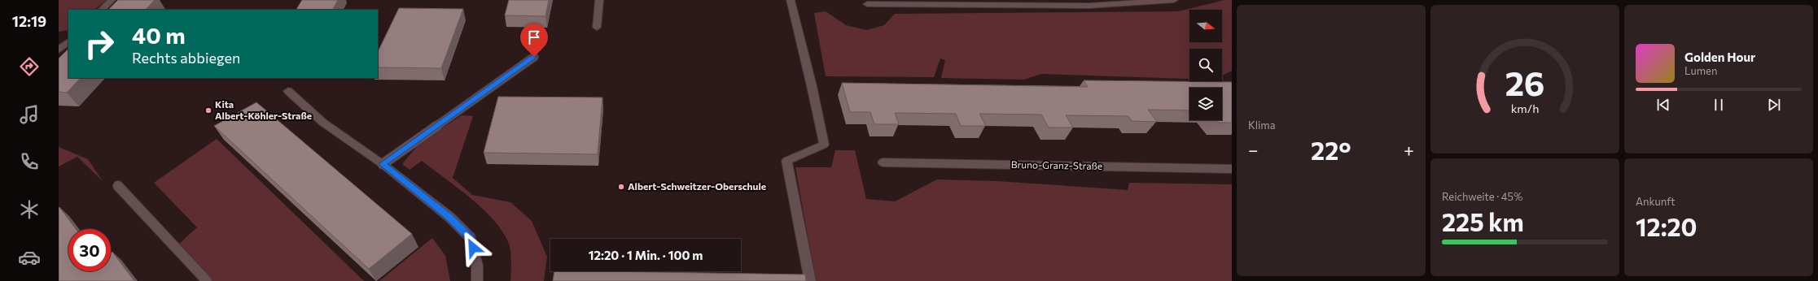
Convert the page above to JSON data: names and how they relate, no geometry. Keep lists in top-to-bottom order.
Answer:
{
  "streets": {
    "street": ["Bruno-Granz-Straße"]
  },
  "places": ["Kita Albert-Köhler-Straße", "Albert-Schweitzer-Oberschule"],
  "north": "right",
  "page": {
    "tabs": "12:19",
    "tile": [
      "Klima",
      ["Reichweite · 45%", "225 km"],
      ["Ankunft", "12:20"]
    ],
    "turn": ["40 m", "Rechts abbiegen"],
    "song": ["Golden Hour", "Lumen"],
    "heat": ["−", "22°", "+"],
    "limit": "30",
    "trip": "12:20 · 1 Min. · 100 m",
    "gauge": ["26", "km/h"]
  }
}
